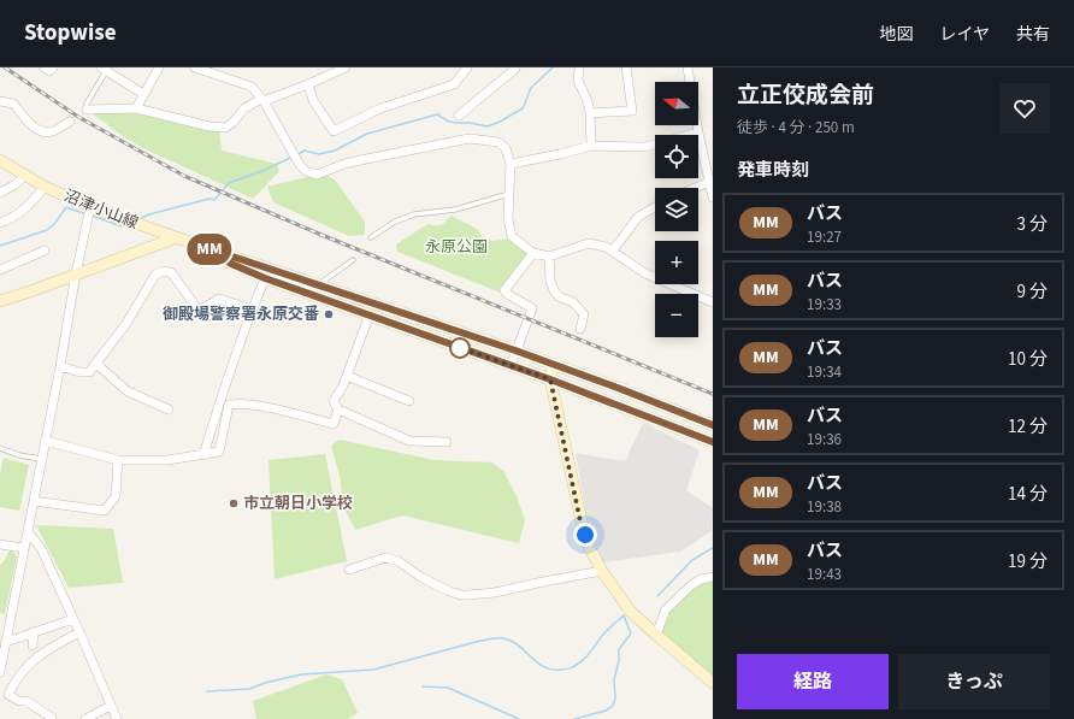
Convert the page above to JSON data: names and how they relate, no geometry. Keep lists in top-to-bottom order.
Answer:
{
  "streets": {
    "main road": ["沼津小山線"]
  },
  "parks": ["永原公園"],
  "places": ["御殿場警察署永原交番", "市立朝日小学校"],
  "lines": ["bus line MM"],
  "north": "left",
  "page": {
    "header": "Stopwise",
    "nav": ["地図", "レイヤ", "共有"],
    "on_map": "MM",
    "heading": [
      ["立正佼成会前", "徒歩 · 4 分 · 250 m"],
      "発車時刻"
    ],
    "map_buttons": ["+", "−"],
    "list": [
      {
        "mark": "MM",
        "name": "バス",
        "note": "19:27",
        "value": "3 分"
      },
      {
        "mark": "MM",
        "name": "バス",
        "note": "19:33",
        "value": "9 分"
      },
      {
        "mark": "MM",
        "name": "バス",
        "note": "19:34",
        "value": "10 分"
      },
      {
        "mark": "MM",
        "name": "バス",
        "note": "19:36",
        "value": "12 分"
      },
      {
        "mark": "MM",
        "name": "バス",
        "note": "19:38",
        "value": "14 分"
      },
      {
        "mark": "MM",
        "name": "バス",
        "note": "19:43",
        "value": "19 分"
      }
    ],
    "buttons": ["経路", "きっぷ"]
  }
}
